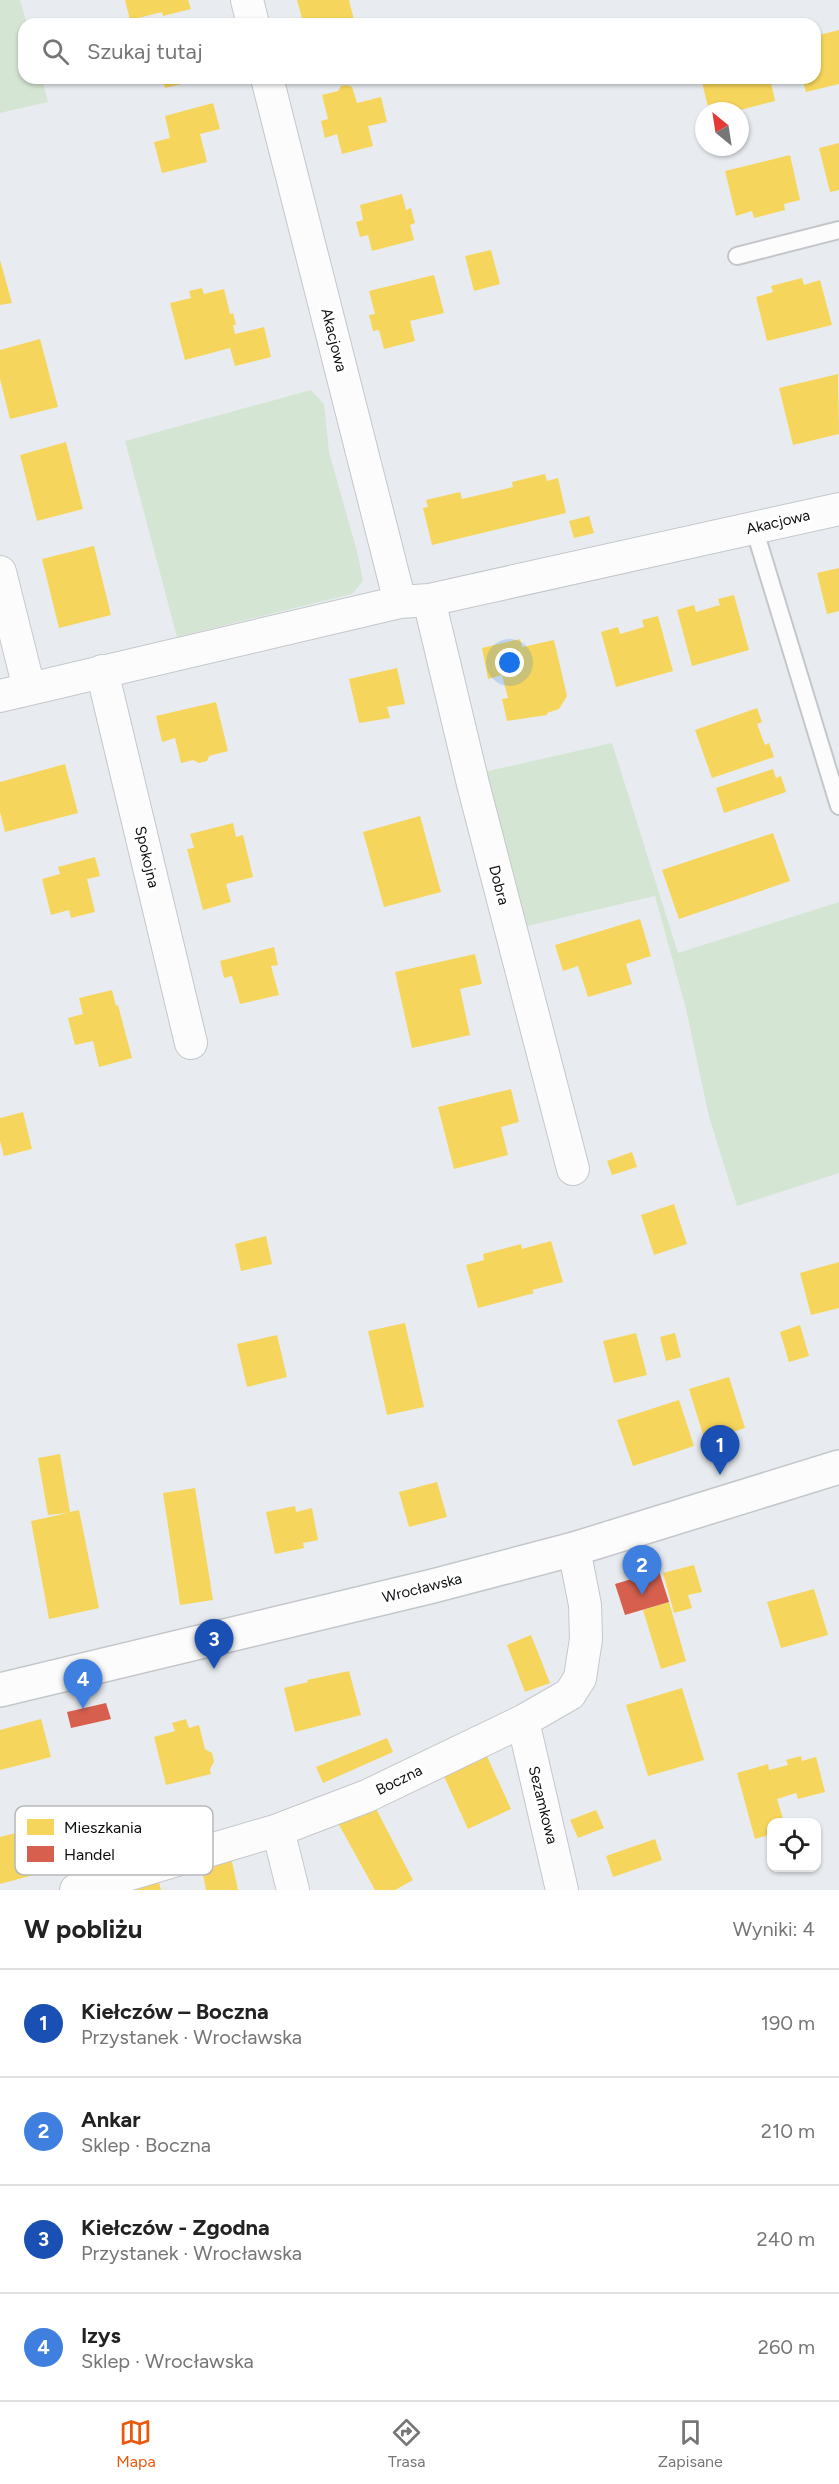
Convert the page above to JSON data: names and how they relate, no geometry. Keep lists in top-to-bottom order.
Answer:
{
  "streets": {
    "street": [
      "Akacjowa",
      "Spokojna",
      "Dobra",
      "Wrocławska",
      "Boczna",
      "Sezamkowa"
    ]
  },
  "crossings": [
    ["Akacjowa", "Spokojna"],
    ["Akacjowa", "Dobra"],
    ["Wrocławska", "Boczna"],
    ["Boczna", "Sezamkowa"]
  ],
  "legend": ["Mieszkania", "Handel"],
  "north": "top left",
  "page": {
    "search": "Szukaj tutaj",
    "pins": [
      "1",
      "2",
      "3",
      "4"
    ],
    "heading": ["W pobliżu", "Wyniki: 4"],
    "list": [
      {
        "mark": "1",
        "name": "Kiełczów – Boczna",
        "note": "Przystanek · Wrocławska",
        "value": "190 m"
      },
      {
        "mark": "2",
        "name": "Ankar",
        "note": "Sklep · Boczna",
        "value": "210 m"
      },
      {
        "mark": "3",
        "name": "Kiełczów - Zgodna",
        "note": "Przystanek · Wrocławska",
        "value": "240 m"
      },
      {
        "mark": "4",
        "name": "Izys",
        "note": "Sklep · Wrocławska",
        "value": "260 m"
      }
    ],
    "nav": ["Mapa", "Trasa", "Zapisane"]
  }
}
